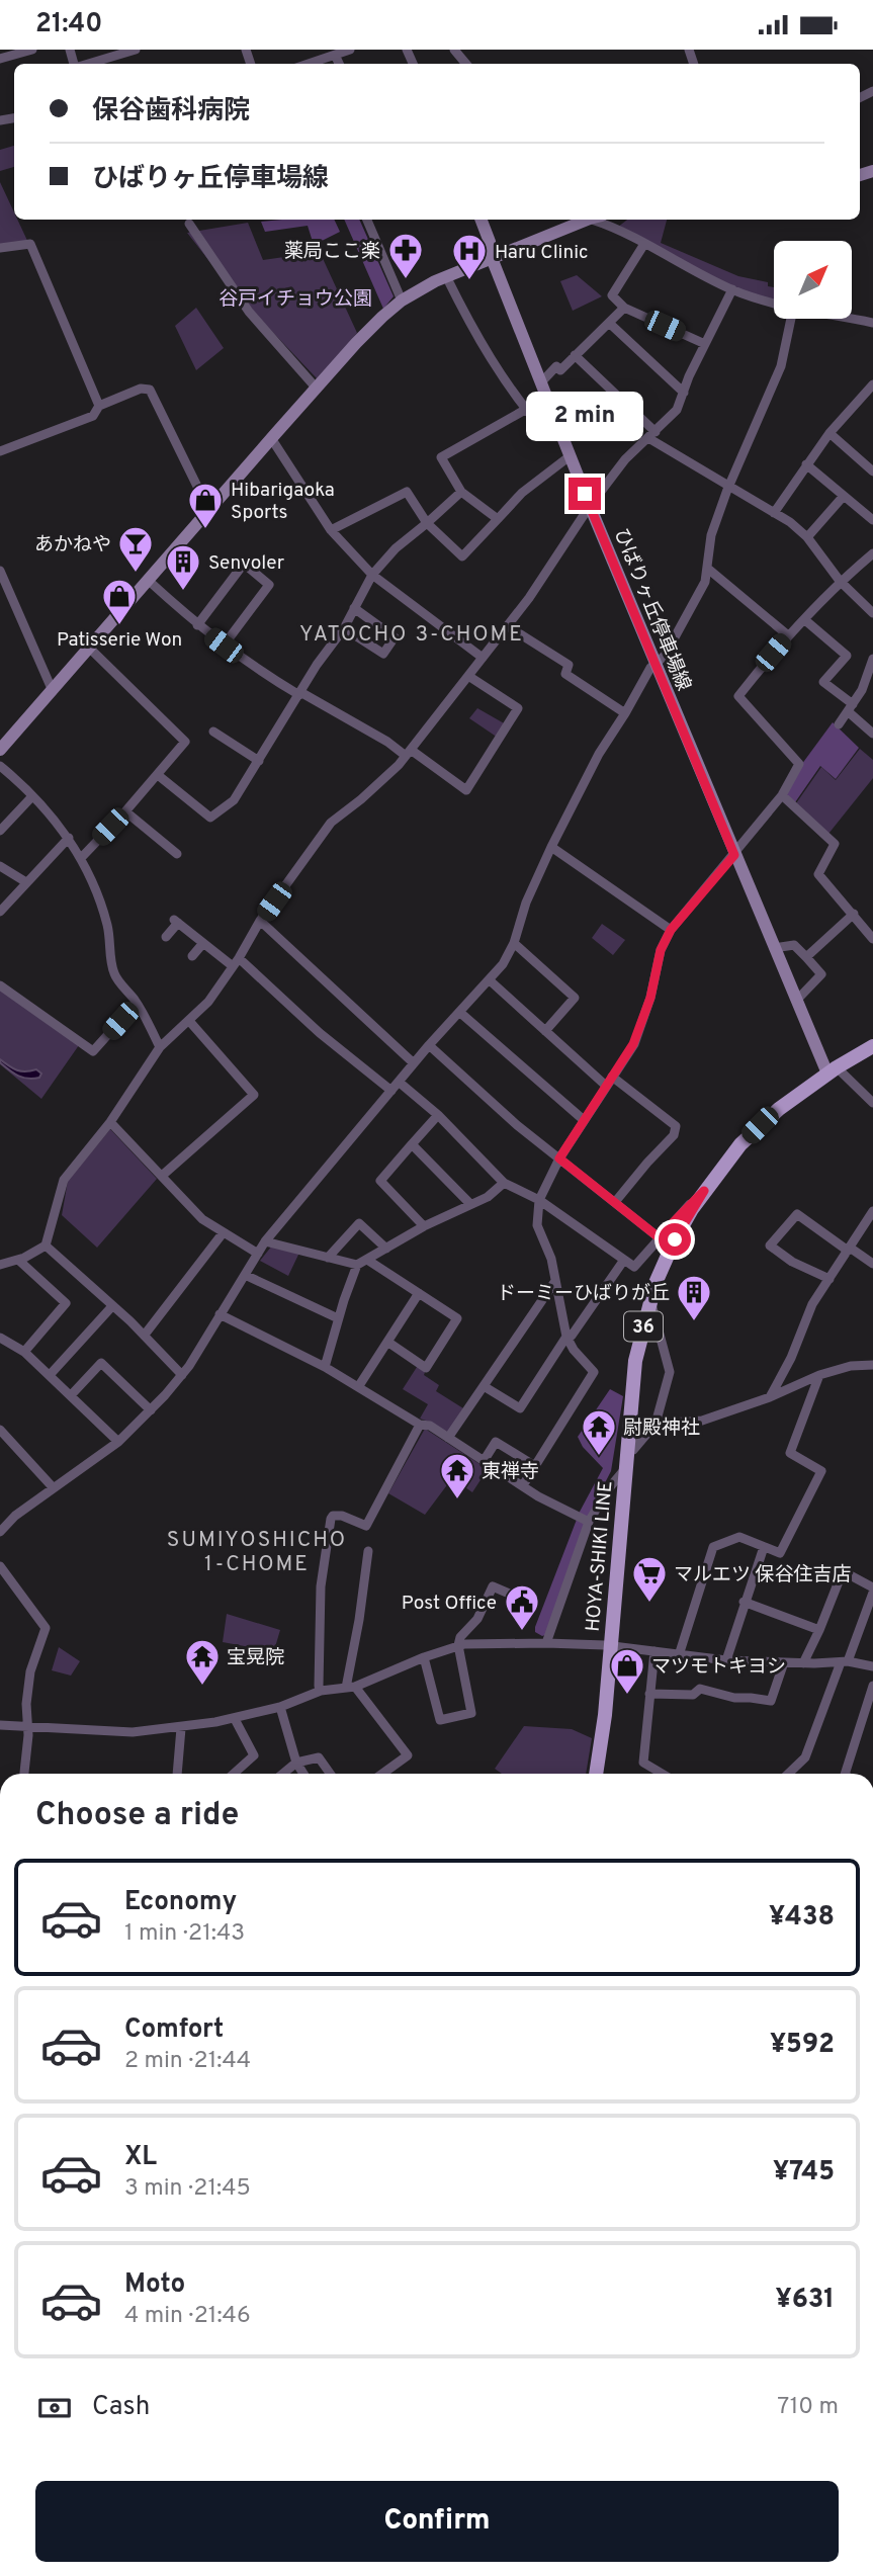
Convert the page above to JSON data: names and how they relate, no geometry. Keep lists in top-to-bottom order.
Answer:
{
  "streets": {
    "main road": ["ひばりヶ丘停車場線", "36", "HOYA-SHIKI LINE"]
  },
  "crossings": [
    ["ひばりヶ丘停車場線", "HOYA-SHIKI LINE"]
  ],
  "districts": ["YATOCHO 3-CHOME", "SUMIYOSHICHO 1-CHOME"],
  "parks": ["谷戸イチョウ公園"],
  "places": {
    "pharmacy": ["薬局ここ楽"],
    "hospital": ["Haru Clinic"],
    "shop": ["Hibarigaoka Sports", "Patisserie Won", "マツモトキヨシ"],
    "bar": ["あかねや"],
    "building": ["Senvoler", "ドーミーひばりが丘"],
    "temple": ["尉殿神社", "東禅寺", "宝晃院"],
    "supermarket": ["マルエツ 保谷住吉店"],
    "public building": ["Post Office"]
  },
  "north": "top right",
  "page": {
    "status": "21:40",
    "banner": ["保谷歯科病院", "ひばりヶ丘停車場線"],
    "bubble": "2 min",
    "heading": "Choose a ride",
    "list": [
      {
        "name": "Economy",
        "note": "1 min · 21:43",
        "value": "¥438"
      },
      {
        "name": "Comfort",
        "note": "2 min · 21:44",
        "value": "¥592"
      },
      {
        "name": "XL",
        "note": "3 min · 21:45",
        "value": "¥745"
      },
      {
        "name": "Moto",
        "note": "4 min · 21:46",
        "value": "¥631"
      }
    ],
    "pay": ["Cash", "710 m"],
    "buttons": "Confirm"
  }
}
